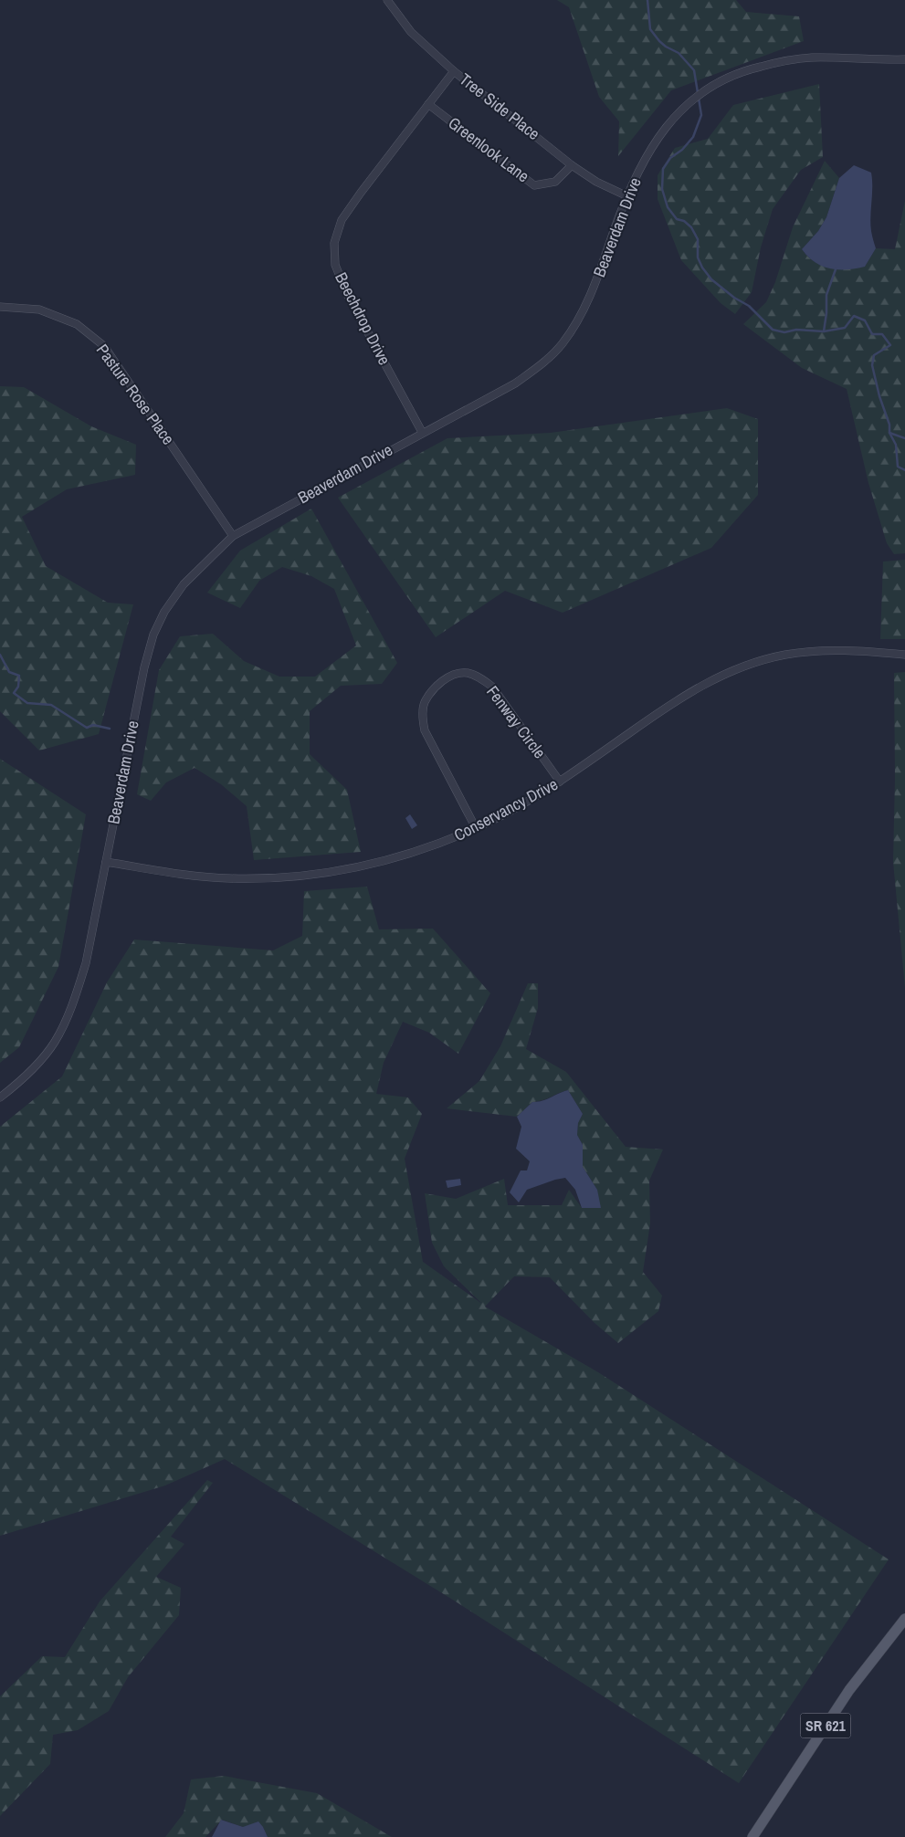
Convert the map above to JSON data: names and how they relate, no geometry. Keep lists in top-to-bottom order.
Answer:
{
  "streets": {
    "main road": ["SR 621"],
    "street": [
      "Tree Side Place",
      "Greenlook Lane",
      "Beaverdam Drive",
      "Beechdrop Drive",
      "Pasture Rose Place",
      "Fenway Circle",
      "Conservancy Drive"
    ]
  },
  "crossings": [
    ["Tree Side Place", "Greenlook Lane"],
    ["Tree Side Place", "Beaverdam Drive"],
    ["Tree Side Place", "Beechdrop Drive"],
    ["Greenlook Lane", "Beechdrop Drive"],
    ["Beaverdam Drive", "Beechdrop Drive"],
    ["Beaverdam Drive", "Pasture Rose Place"],
    ["Beaverdam Drive", "Conservancy Drive"],
    ["Fenway Circle", "Conservancy Drive"]
  ]
}
